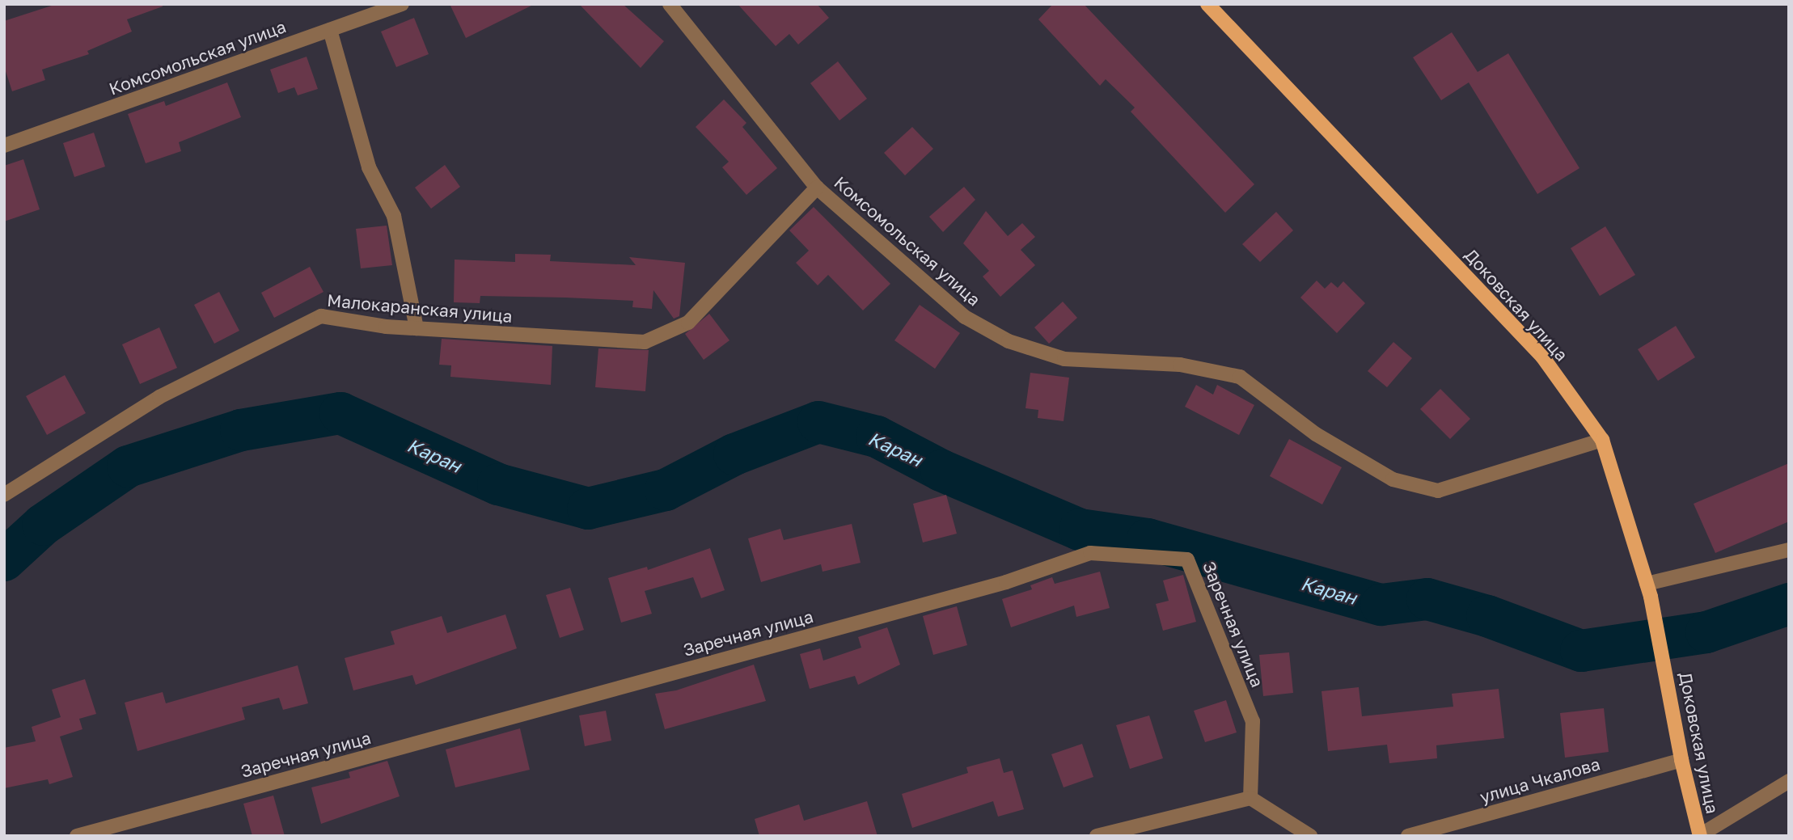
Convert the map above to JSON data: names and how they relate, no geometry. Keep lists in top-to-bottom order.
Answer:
{
  "streets": {
    "main road": ["Доковская улица"],
    "street": [
      "Комсомольская улица",
      "Малокаранская улица",
      "Заречная улица",
      "улица Чкалова"
    ]
  },
  "crossings": [
    ["Комсомольская улица", "Доковская улица"],
    ["Комсомольская улица", "Малокаранская улица"],
    ["Доковская улица", "улица Чкалова"]
  ],
  "water": ["Каран"]
}
